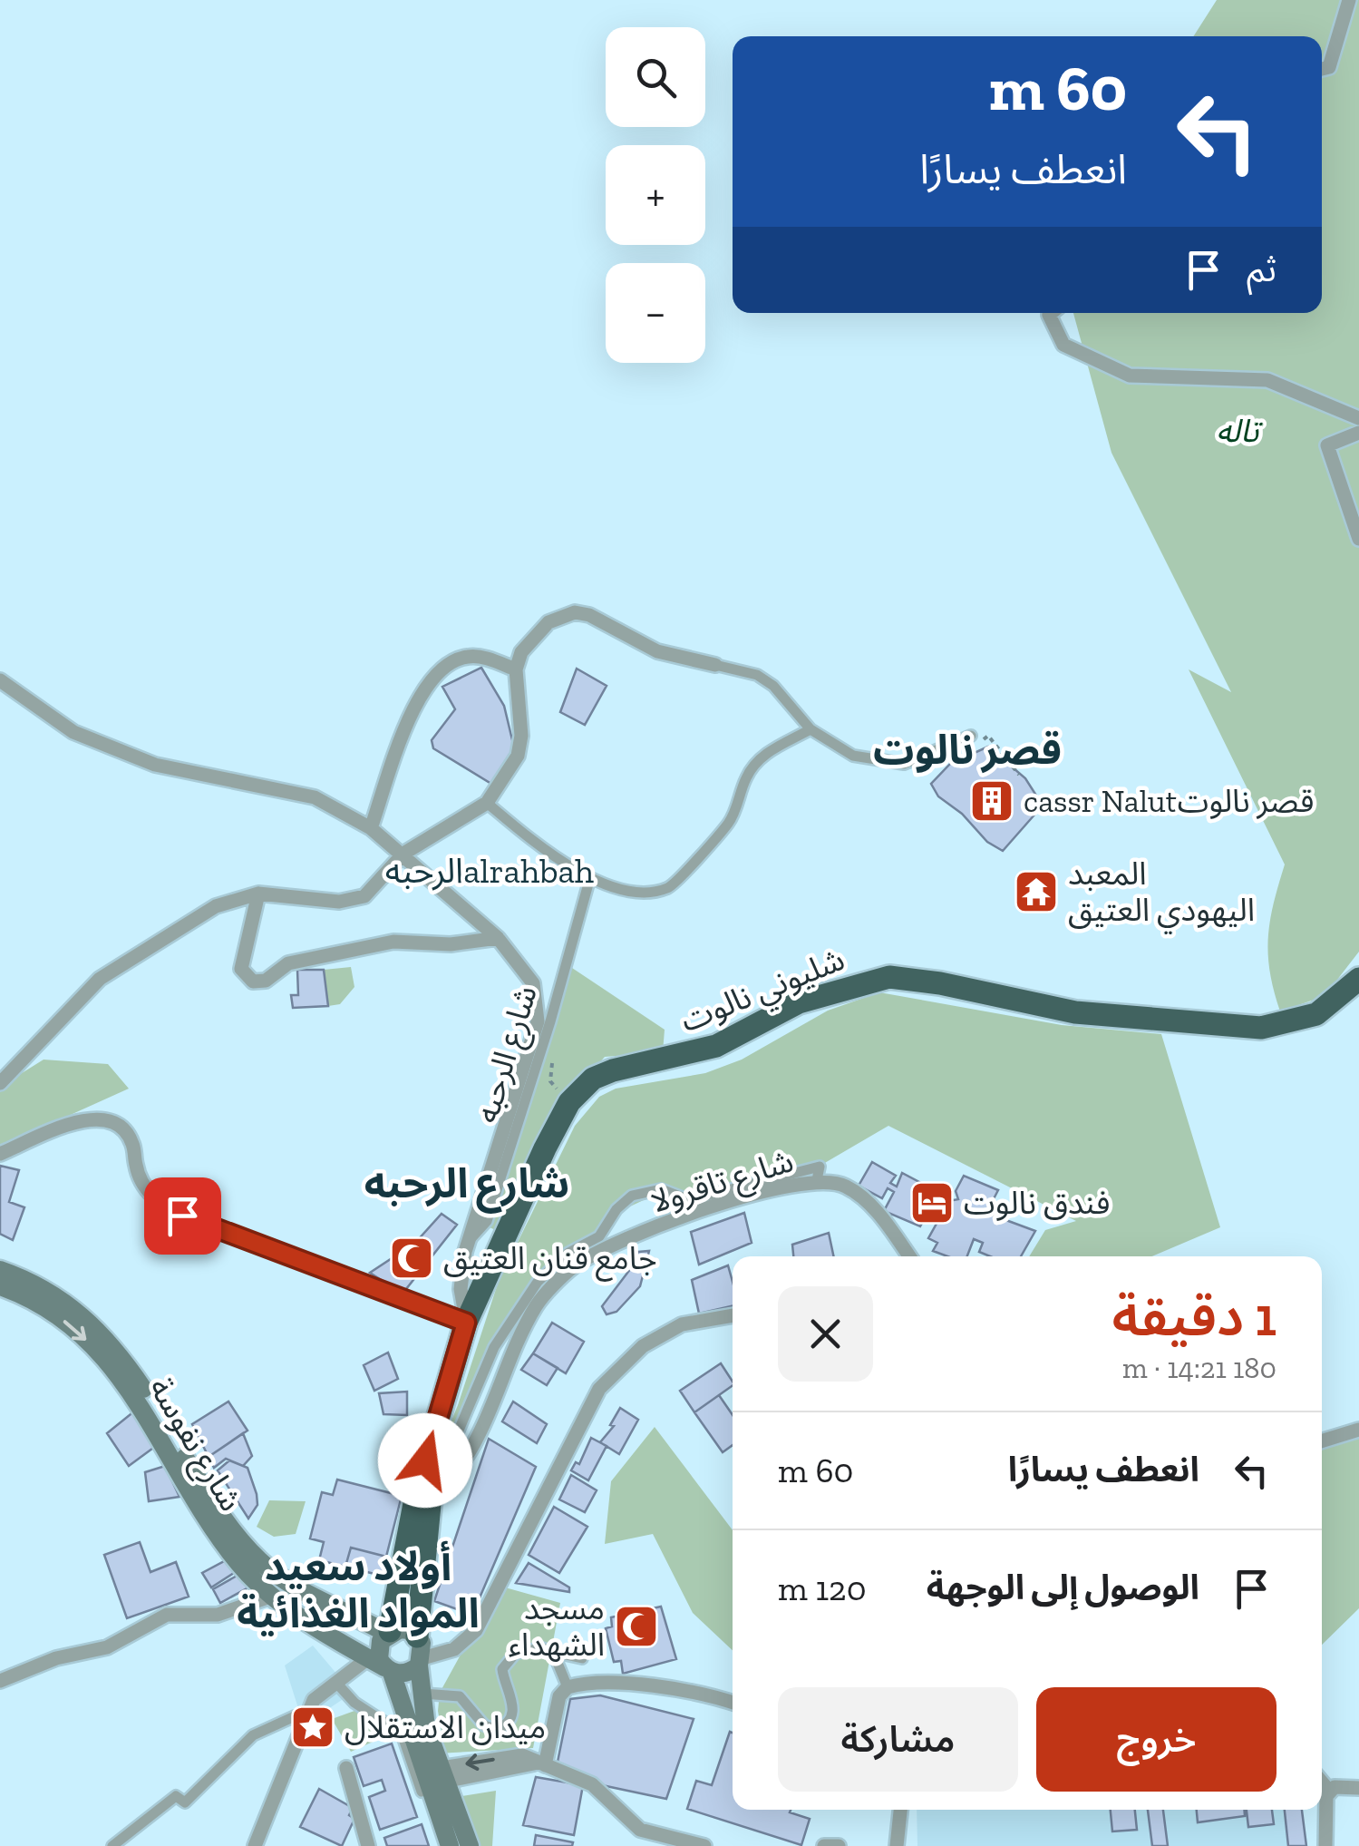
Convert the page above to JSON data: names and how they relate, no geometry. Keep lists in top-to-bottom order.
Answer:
{
  "streets": {
    "highway": ["شليوني نالوت"],
    "main road": ["شارع نفوسة"],
    "street": ["شارع الرحبه", "شارع تاقرولا"]
  },
  "districts": [
    "قصر نالوت",
    "الرحبهalrahbah",
    "شارع الرحبه",
    "أولاد سعيد المواد الغذائية"
  ],
  "parks": ["تاله"],
  "places": {
    "building": ["cassr Nalutقصر نالوت"],
    "temple": ["المعبد اليهودي العتيق"],
    "hotel": ["فندق نالوت"],
    "mosque": ["جامع قنان العتيق", "مسجد الشهداء"],
    "place": ["ميدان الاستقلال"]
  },
  "page": {
    "map_buttons": ["+", "−"],
    "turn": ["60 m", "انعطف يسارًا"],
    "then": "ثم",
    "heading": ["1 دقيقة", "180 m · 14:21"],
    "list": [
      {
        "name": "انعطف يسارًا",
        "value": "60 m"
      },
      {
        "name": "الوصول إلى الوجهة",
        "value": "120 m"
      }
    ],
    "buttons": ["خروج", "مشاركة"]
  }
}
